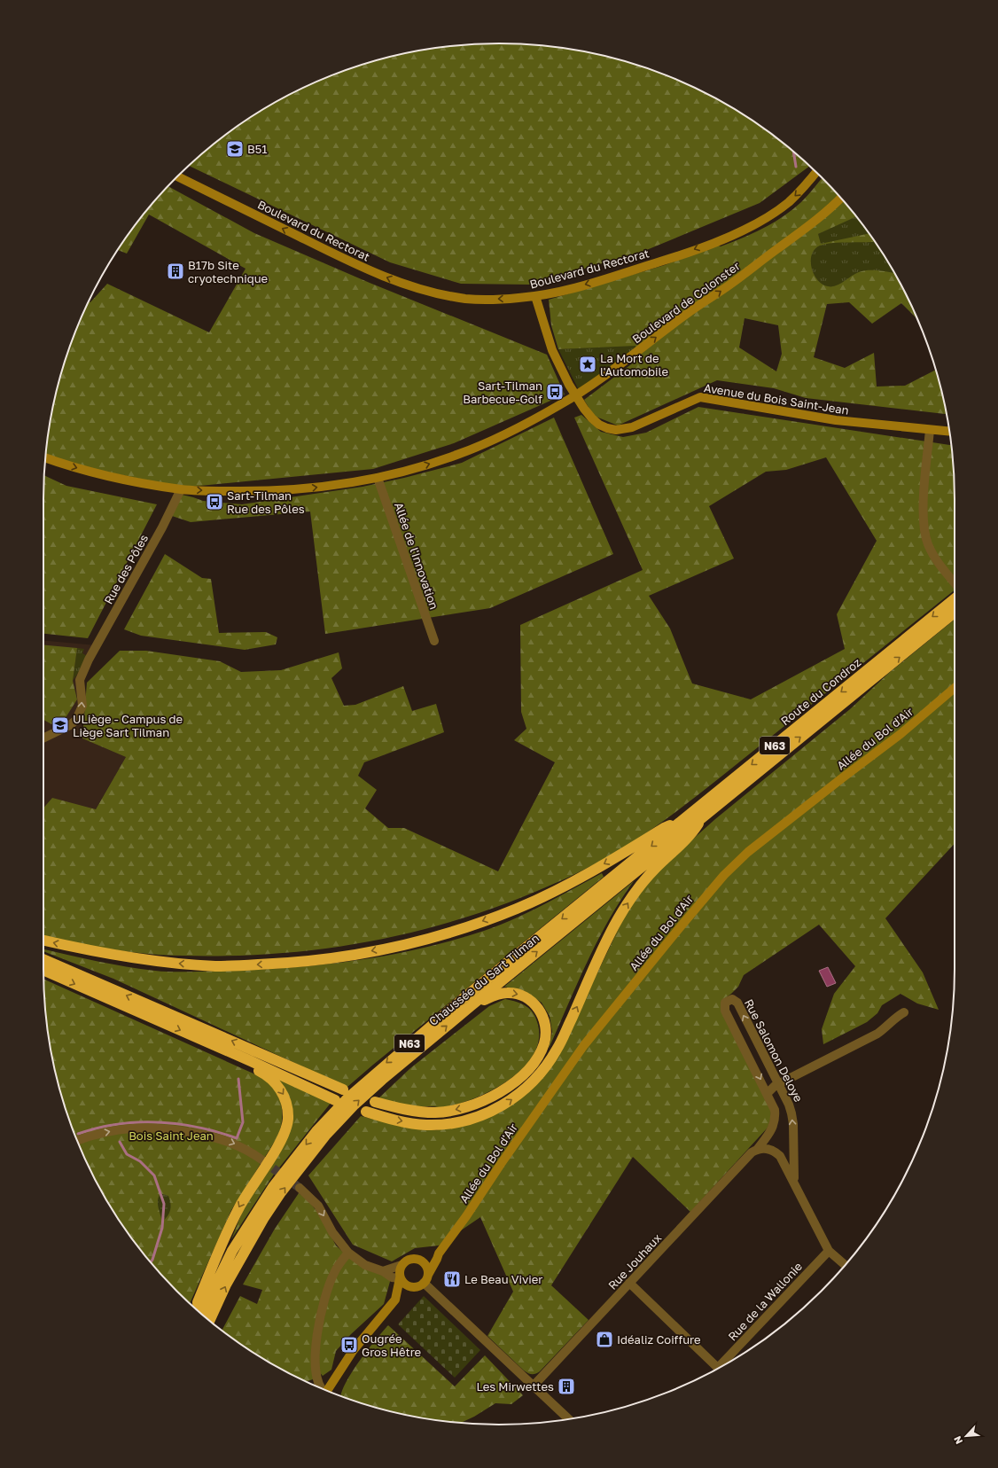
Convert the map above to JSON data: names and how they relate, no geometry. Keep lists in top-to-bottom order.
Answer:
{
  "streets": {
    "highway": ["Route du Condroz", "N63", "Chaussée du Sart Tilman"],
    "main road": [
      "Boulevard du Rectorat",
      "Boulevard de Colonster",
      "Avenue du Bois Saint-Jean",
      "Allée du Bol d'Air"
    ],
    "street": [
      "Allée de l'Innovation",
      "Rue des Pôles",
      "Rue Salomon Deloye",
      "Rue Jouhaux",
      "Rue de la Wallonie"
    ]
  },
  "crossings": [
    ["Boulevard du Rectorat", "Avenue du Bois Saint-Jean"],
    ["Boulevard de Colonster", "Avenue du Bois Saint-Jean"],
    ["Boulevard de Colonster", "Allée de l'Innovation"],
    ["Boulevard de Colonster", "Rue des Pôles"],
    ["Route du Condroz", "Chaussée du Sart Tilman"],
    ["Rue Salomon Deloye", "Rue Jouhaux"],
    ["Rue Salomon Deloye", "Rue de la Wallonie"]
  ],
  "one_way": ["Boulevard du Rectorat", "Boulevard de Colonster", "Rue des Pôles"],
  "parks": ["Bois Saint Jean"],
  "places": {
    "school or university": ["B51", "ULiège - Campus de Liège Sart Tilman"],
    "building": ["B17b Site cryotechnique", "Les Mirwettes"],
    "place": ["La Mort de l'Automobile"],
    "bus stop": ["Sart-Tilman Barbecue-Golf", "Sart-Tilman Rue des Pôles", "Ougrée Gros Hêtre"],
    "restaurant": ["Le Beau Vivier"],
    "shop": ["Idéaliz Coiffure"]
  },
  "north": "bottom left"
}
